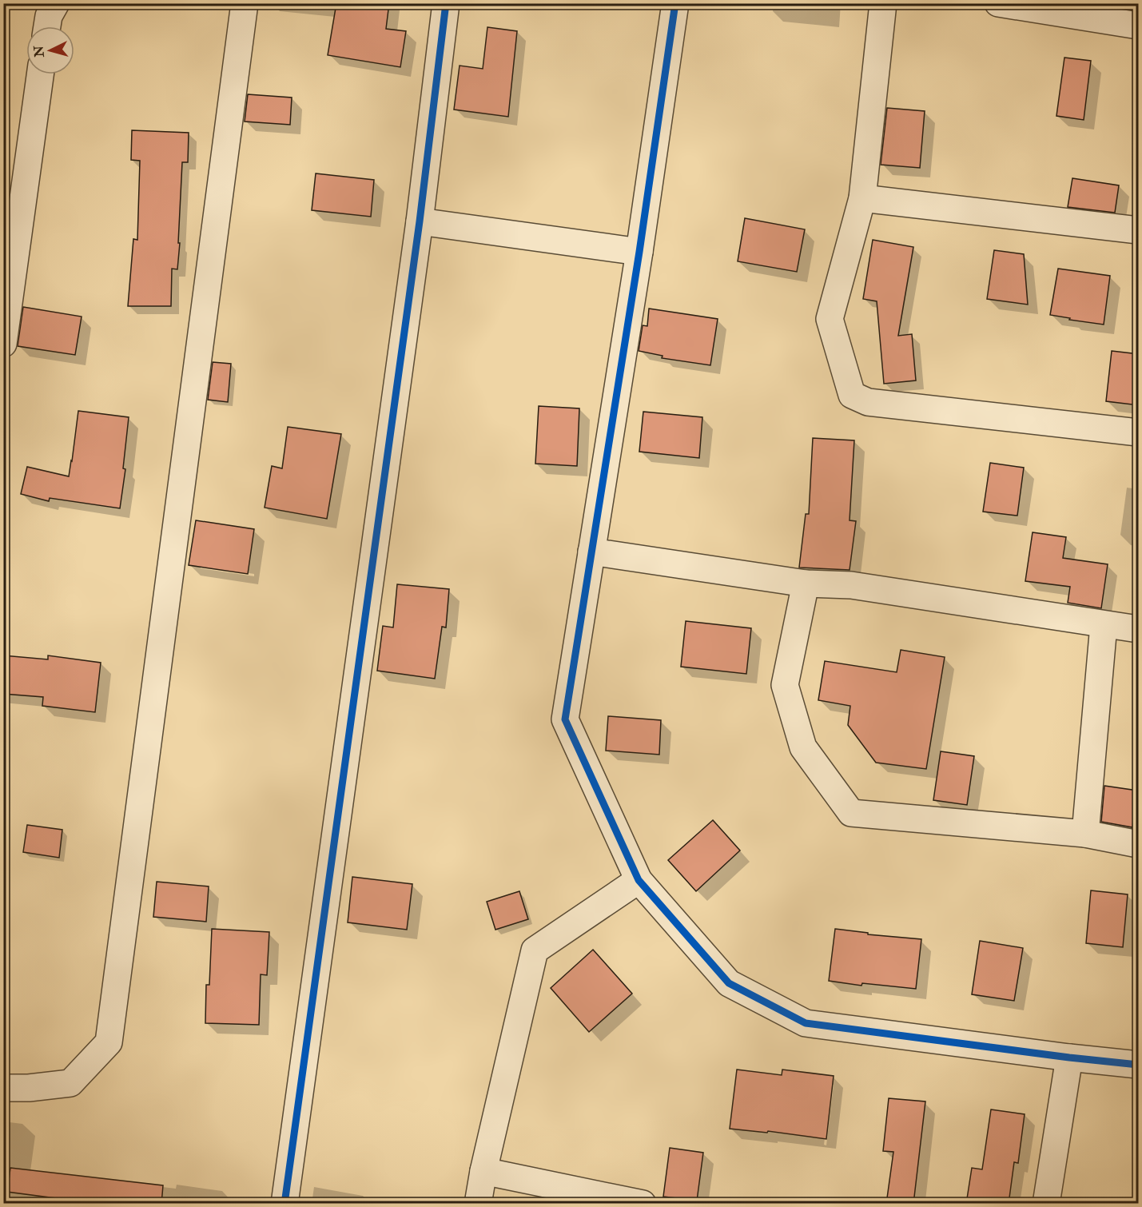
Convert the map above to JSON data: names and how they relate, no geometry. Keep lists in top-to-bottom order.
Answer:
{
  "north": "left"
}
